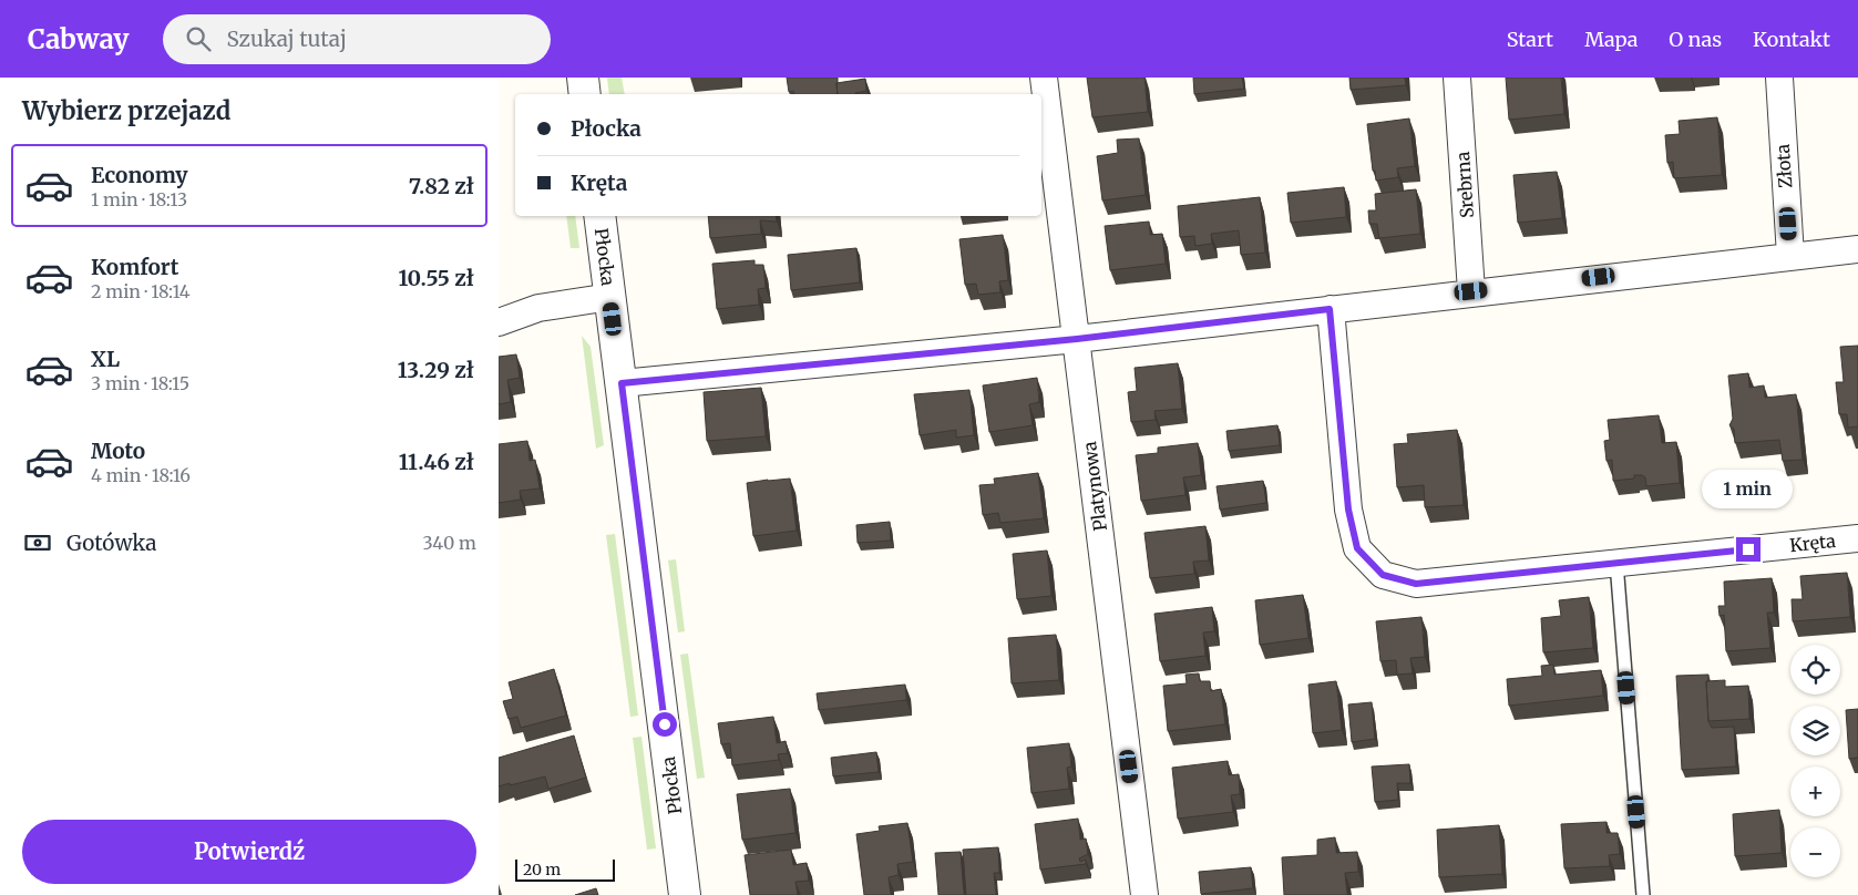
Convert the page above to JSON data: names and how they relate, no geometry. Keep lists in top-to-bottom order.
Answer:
{
  "streets": {
    "street": [
      "Złota",
      "Srebrna",
      "Płocka",
      "Platynowa",
      "Kręta"
    ]
  },
  "scale_bar": "20 m",
  "page": {
    "header": "Cabway",
    "search": "Szukaj tutaj",
    "nav": [
      "Start",
      "Mapa",
      "O nas",
      "Kontakt"
    ],
    "heading": "Wybierz przejazd",
    "banner": ["Płocka", "Kręta"],
    "list": [
      {
        "name": "Economy",
        "note": "1 min · 18:13",
        "value": "7.82 zł"
      },
      {
        "name": "Komfort",
        "note": "2 min · 18:14",
        "value": "10.55 zł"
      },
      {
        "name": "XL",
        "note": "3 min · 18:15",
        "value": "13.29 zł"
      },
      {
        "name": "Moto",
        "note": "4 min · 18:16",
        "value": "11.46 zł"
      }
    ],
    "bubble": "1 min",
    "pay": ["Gotówka", "340 m"],
    "map_buttons": ["+", "−"],
    "buttons": "Potwierdź",
    "scale": "20 m"
  }
}
